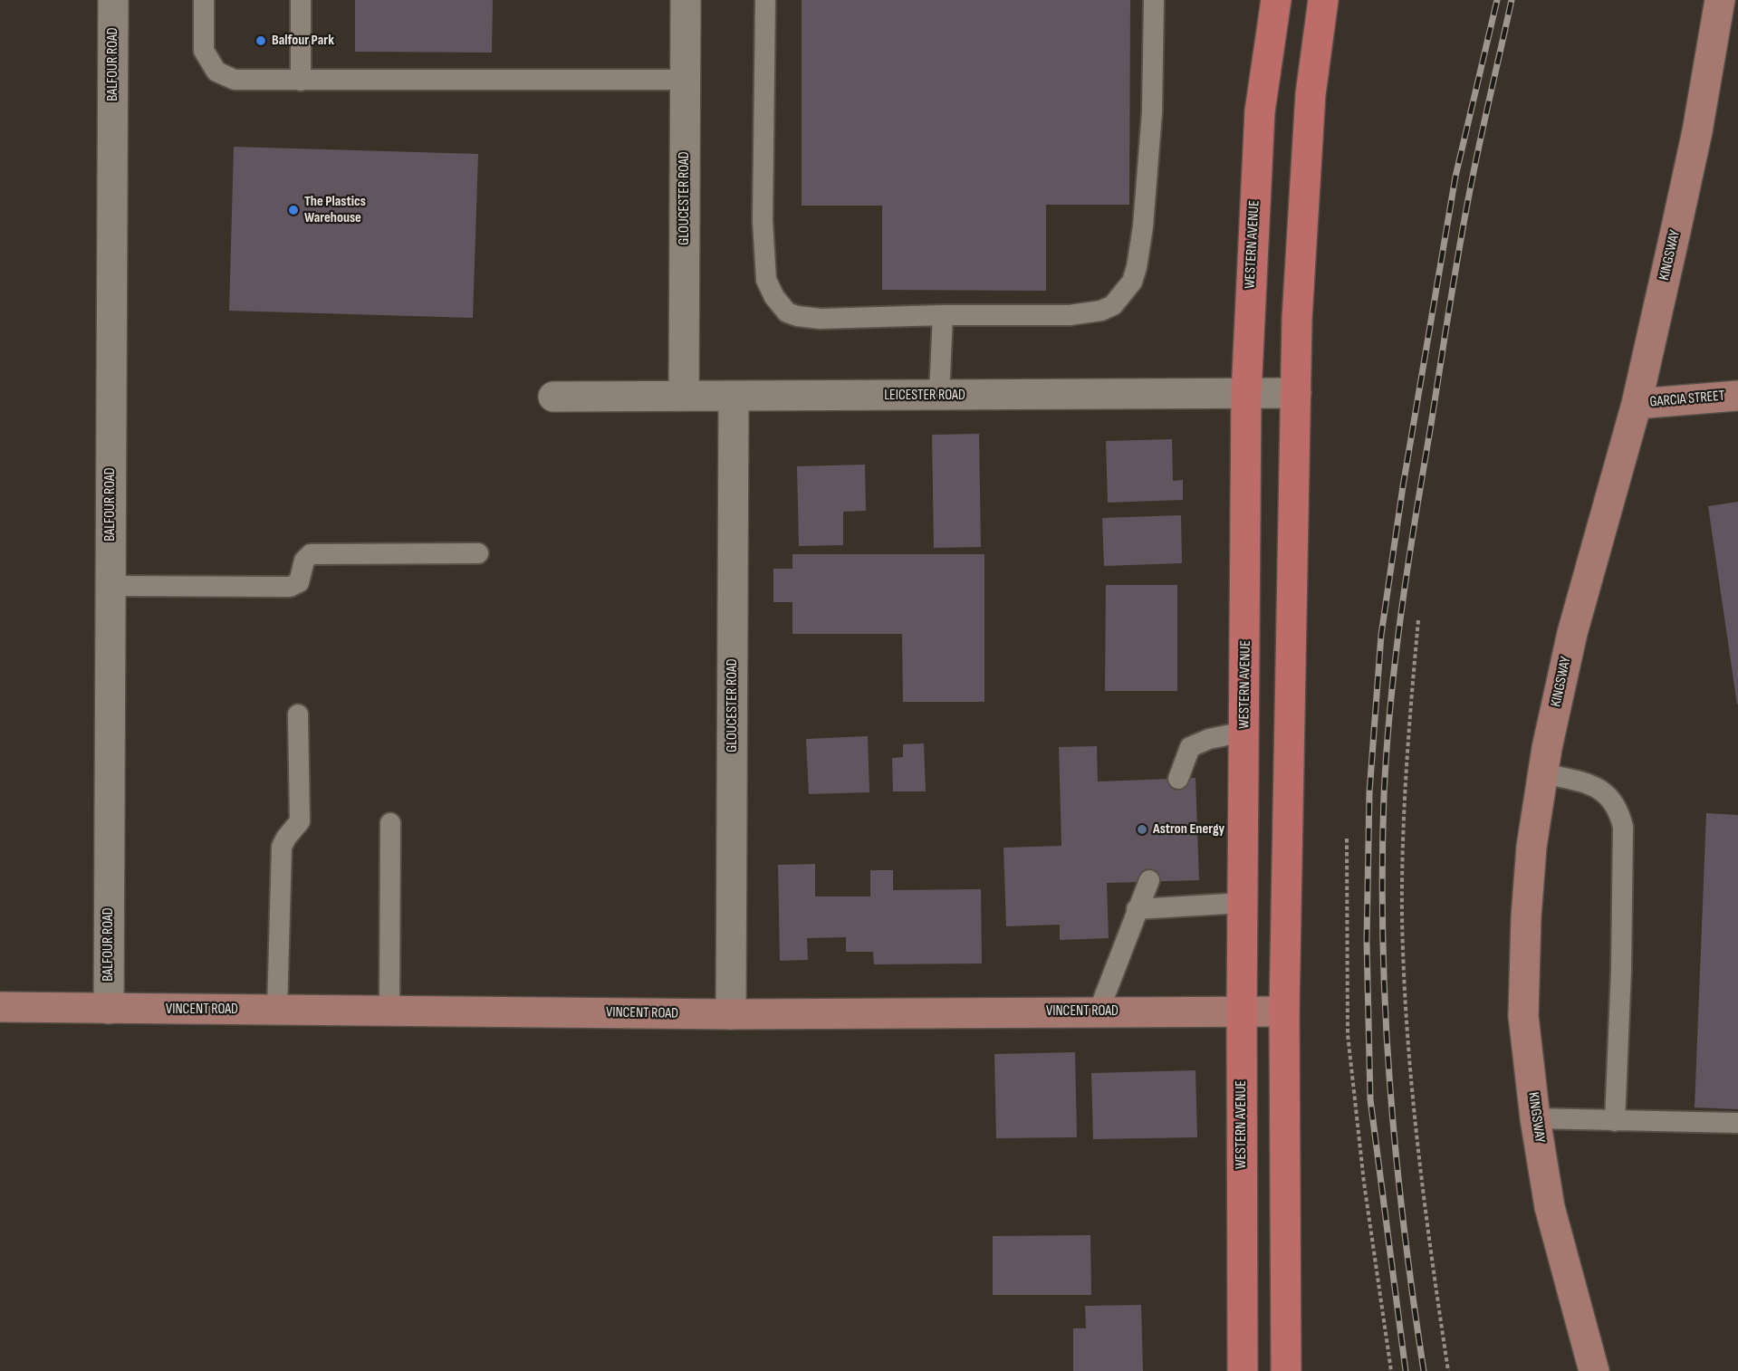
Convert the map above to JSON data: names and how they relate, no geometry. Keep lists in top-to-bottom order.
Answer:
{
  "streets": {
    "main road": [
      "WESTERN AVENUE",
      "KINGSWAY",
      "GARCIA STREET",
      "VINCENT ROAD"
    ],
    "street": ["BALFOUR ROAD", "GLOUCESTER ROAD", "LEICESTER ROAD"]
  },
  "crossings": [
    ["BALFOUR ROAD", "VINCENT ROAD"],
    ["GLOUCESTER ROAD", "LEICESTER ROAD"],
    ["GLOUCESTER ROAD", "VINCENT ROAD"],
    ["WESTERN AVENUE", "LEICESTER ROAD"],
    ["WESTERN AVENUE", "VINCENT ROAD"],
    ["KINGSWAY", "GARCIA STREET"]
  ],
  "places": ["Balfour Park", "The Plastics Warehouse", "Astron Energy"]
}
